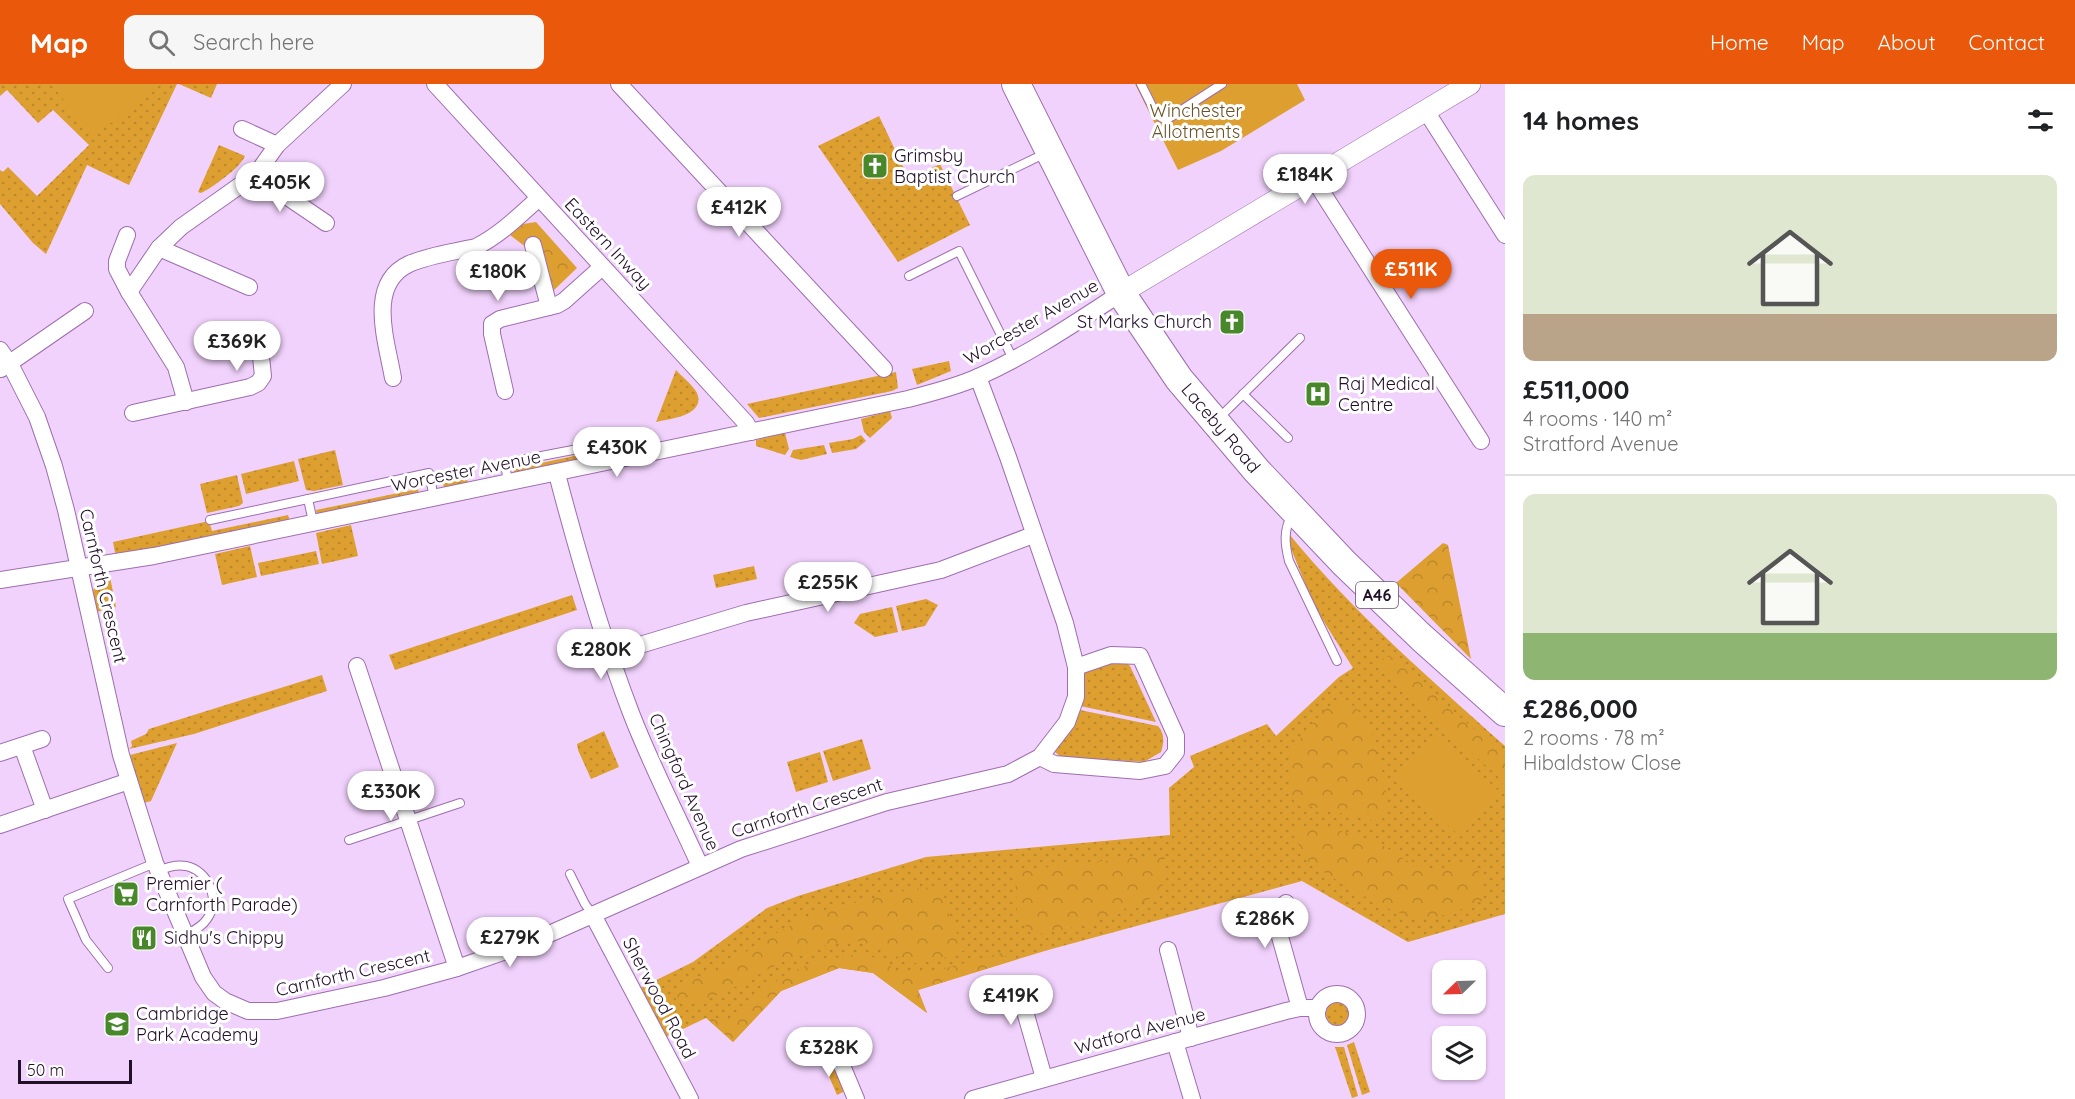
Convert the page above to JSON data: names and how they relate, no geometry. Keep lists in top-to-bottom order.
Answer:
{
  "streets": {
    "highway": ["Laceby Road", "A46"],
    "street": [
      "Eastern Inway",
      "Worcester Avenue",
      "Carnforth Crescent",
      "Chingford Avenue",
      "Sherwood Road",
      "Watford Avenue"
    ]
  },
  "crossings": [
    ["Eastern Inway", "Worcester Avenue"],
    ["Worcester Avenue", "Laceby Road"],
    ["Worcester Avenue", "Carnforth Crescent"],
    ["Worcester Avenue", "Chingford Avenue"],
    ["Carnforth Crescent", "Chingford Avenue"],
    ["Carnforth Crescent", "Sherwood Road"]
  ],
  "parks": ["Winchester Allotments"],
  "places": {
    "church": ["Grimsby Baptist Church", "St Marks Church"],
    "hospital": ["Raj Medical Centre"],
    "supermarket": ["Premier ( Carnforth Parade)"],
    "restaurant": ["Sidhu's Chippy"],
    "school or university": ["Cambridge Park Academy"]
  },
  "scale_bar": "50 m",
  "north": "bottom left",
  "page": {
    "header": "Map",
    "search": "Search here",
    "nav": [
      "Home",
      "Map",
      "About",
      "Contact"
    ],
    "heading": "14 homes",
    "price": [
      "£184K",
      "£405K",
      "£412K",
      "£511K",
      "£180K",
      "£369K",
      "£430K",
      "£255K",
      "£280K",
      "£330K",
      "£286K",
      "£279K",
      "£419K",
      "£328K"
    ],
    "list": [
      {
        "name": "£511,000",
        "note": "4 rooms · 140 m² · Stratford Avenue"
      },
      {
        "name": "£286,000",
        "note": "2 rooms · 78 m² · Hibaldstow Close"
      }
    ],
    "scale": "50 m"
  }
}
